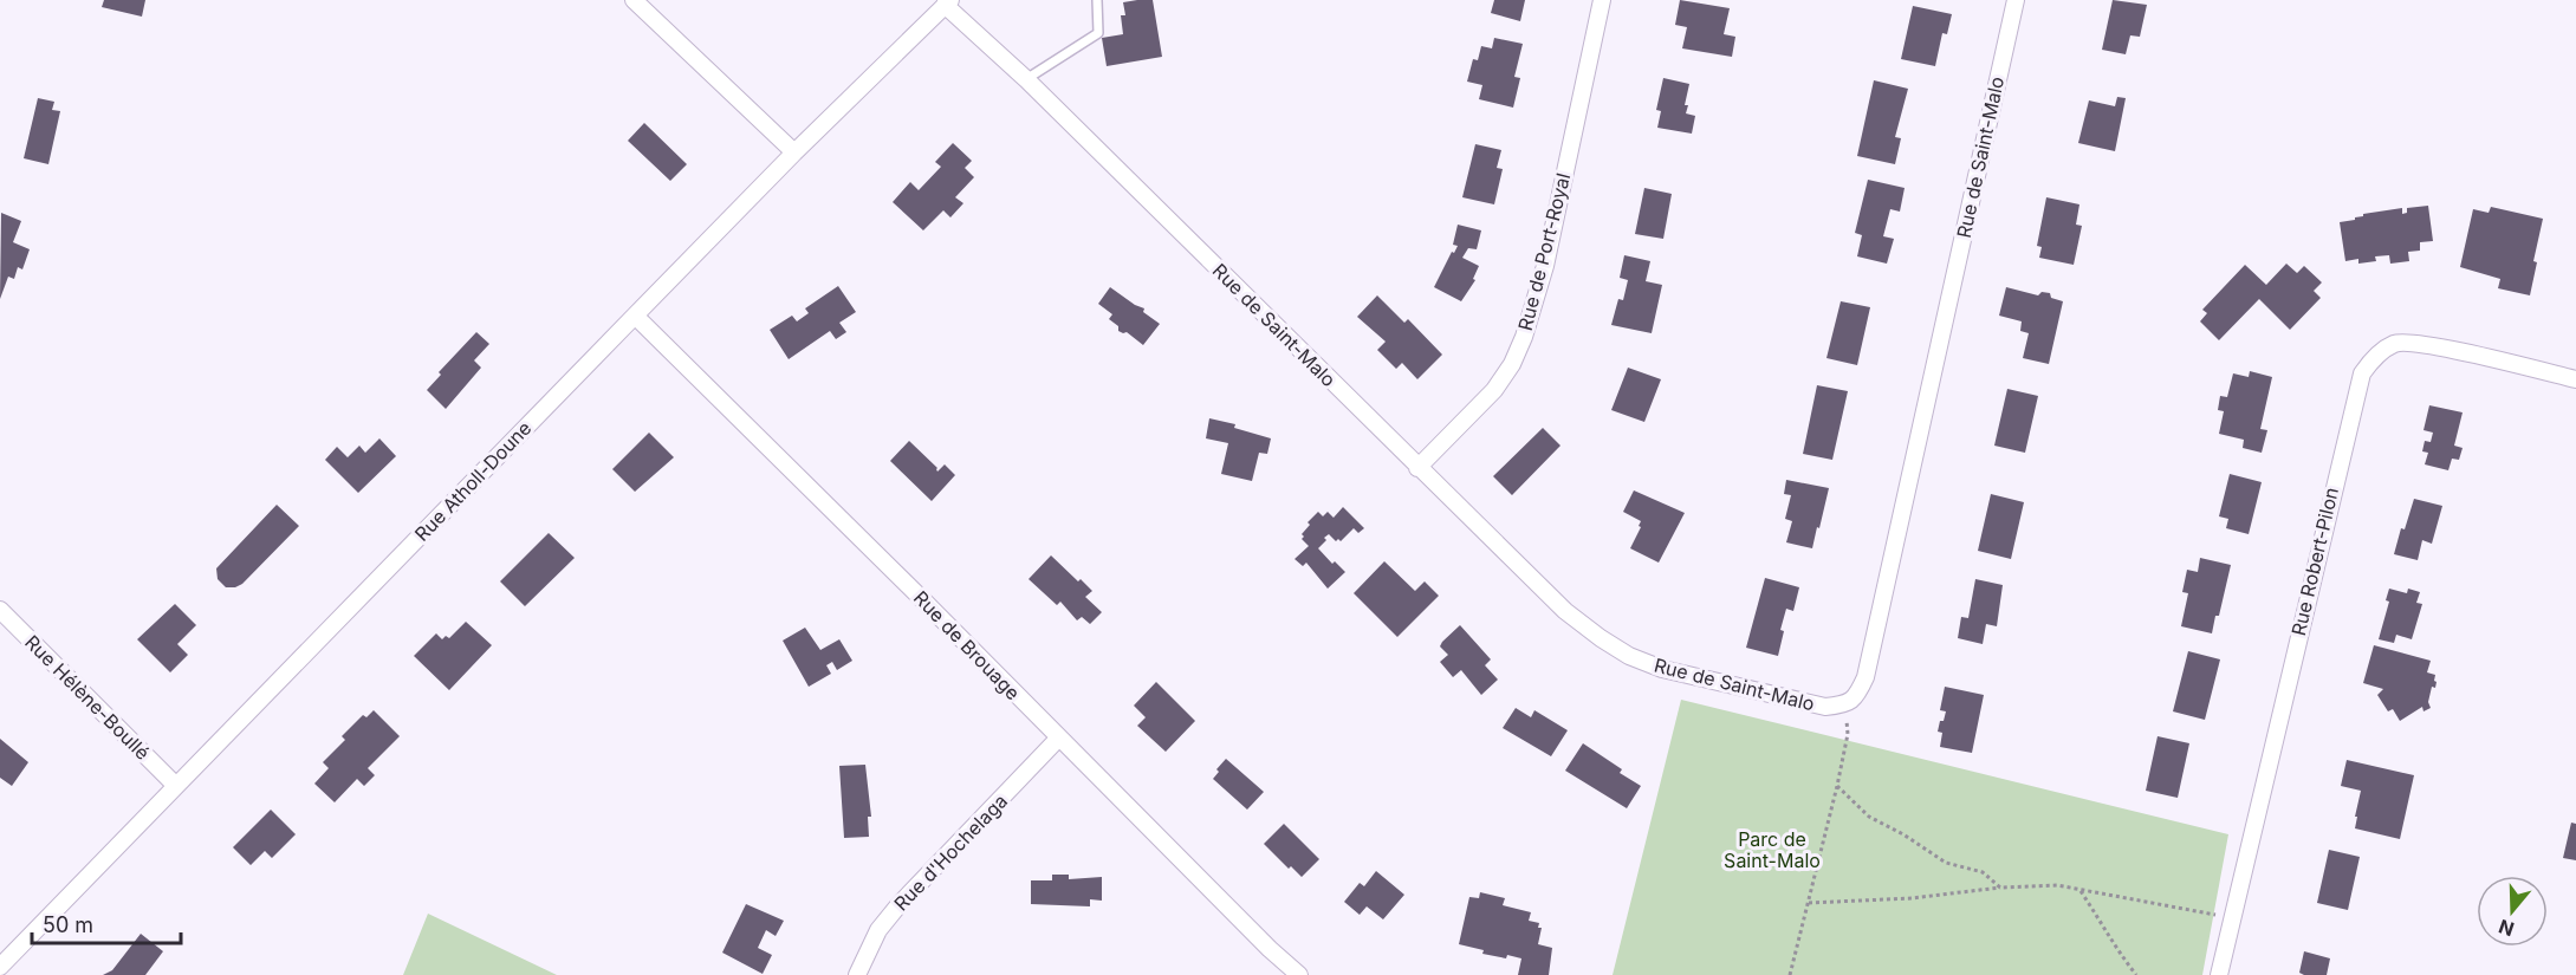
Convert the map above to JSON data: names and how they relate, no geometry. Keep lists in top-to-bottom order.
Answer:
{
  "streets": {
    "street": [
      "Rue de Saint-Malo",
      "Rue de Port-Royal",
      "Rue Atholl-Doune",
      "Rue Robert-Pilon",
      "Rue de Brouage",
      "Rue Hélène-Boullé",
      "Rue d'Hochelaga"
    ]
  },
  "crossings": [
    ["Rue de Saint-Malo", "Rue de Port-Royal"],
    ["Rue de Saint-Malo", "Rue Atholl-Doune"],
    ["Rue Atholl-Doune", "Rue de Brouage"],
    ["Rue Atholl-Doune", "Rue Hélène-Boullé"],
    ["Rue de Brouage", "Rue d'Hochelaga"]
  ],
  "parks": ["Parc de Saint-Malo"],
  "scale_bar": "50 m",
  "north": "bottom"
}
